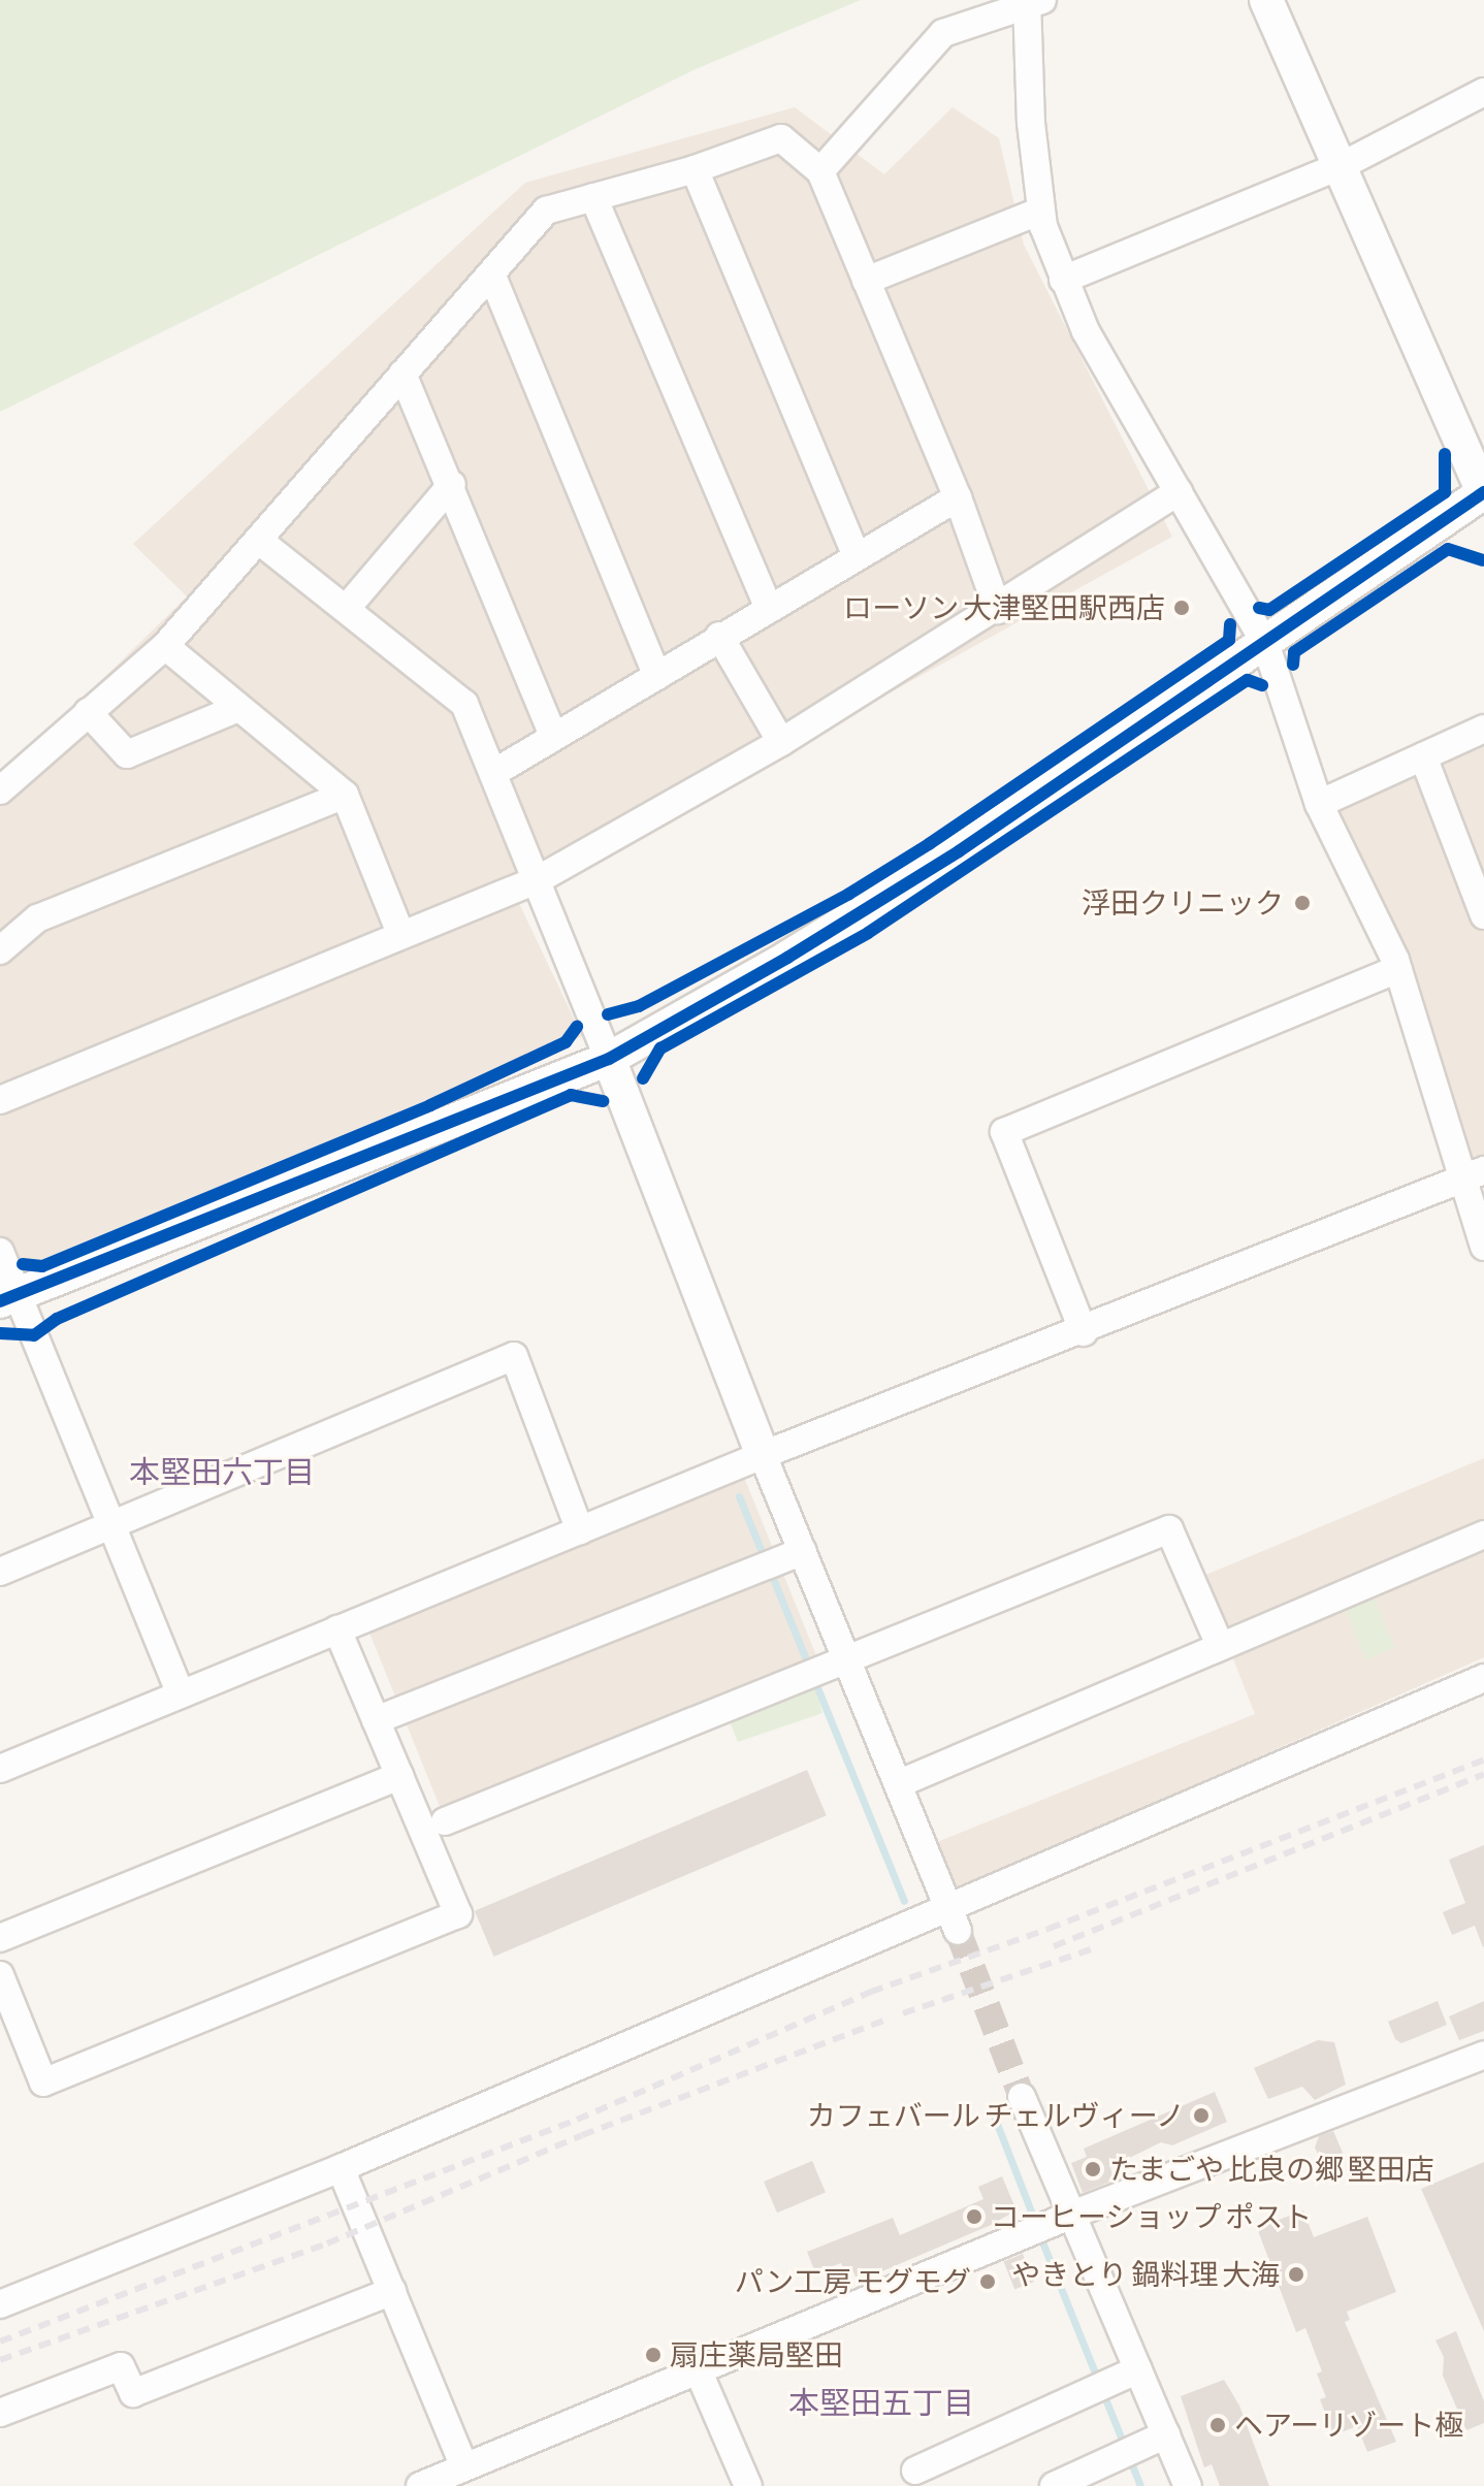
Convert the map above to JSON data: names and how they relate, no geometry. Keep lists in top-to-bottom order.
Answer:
{
  "districts": ["本堅田六丁目", "本堅田五丁目"],
  "places": [
    "ローソン 大津堅田駅西店",
    "浮田クリニック",
    "カフェバール チェルヴィーノ",
    "たまごや 比良の郷 堅田店",
    "コーヒーショップ ポスト",
    "やきとり 鍋料理 大海",
    "パン工房 モグモグ",
    "扇庄薬局堅田",
    "ヘアーリゾート極"
  ]
}
